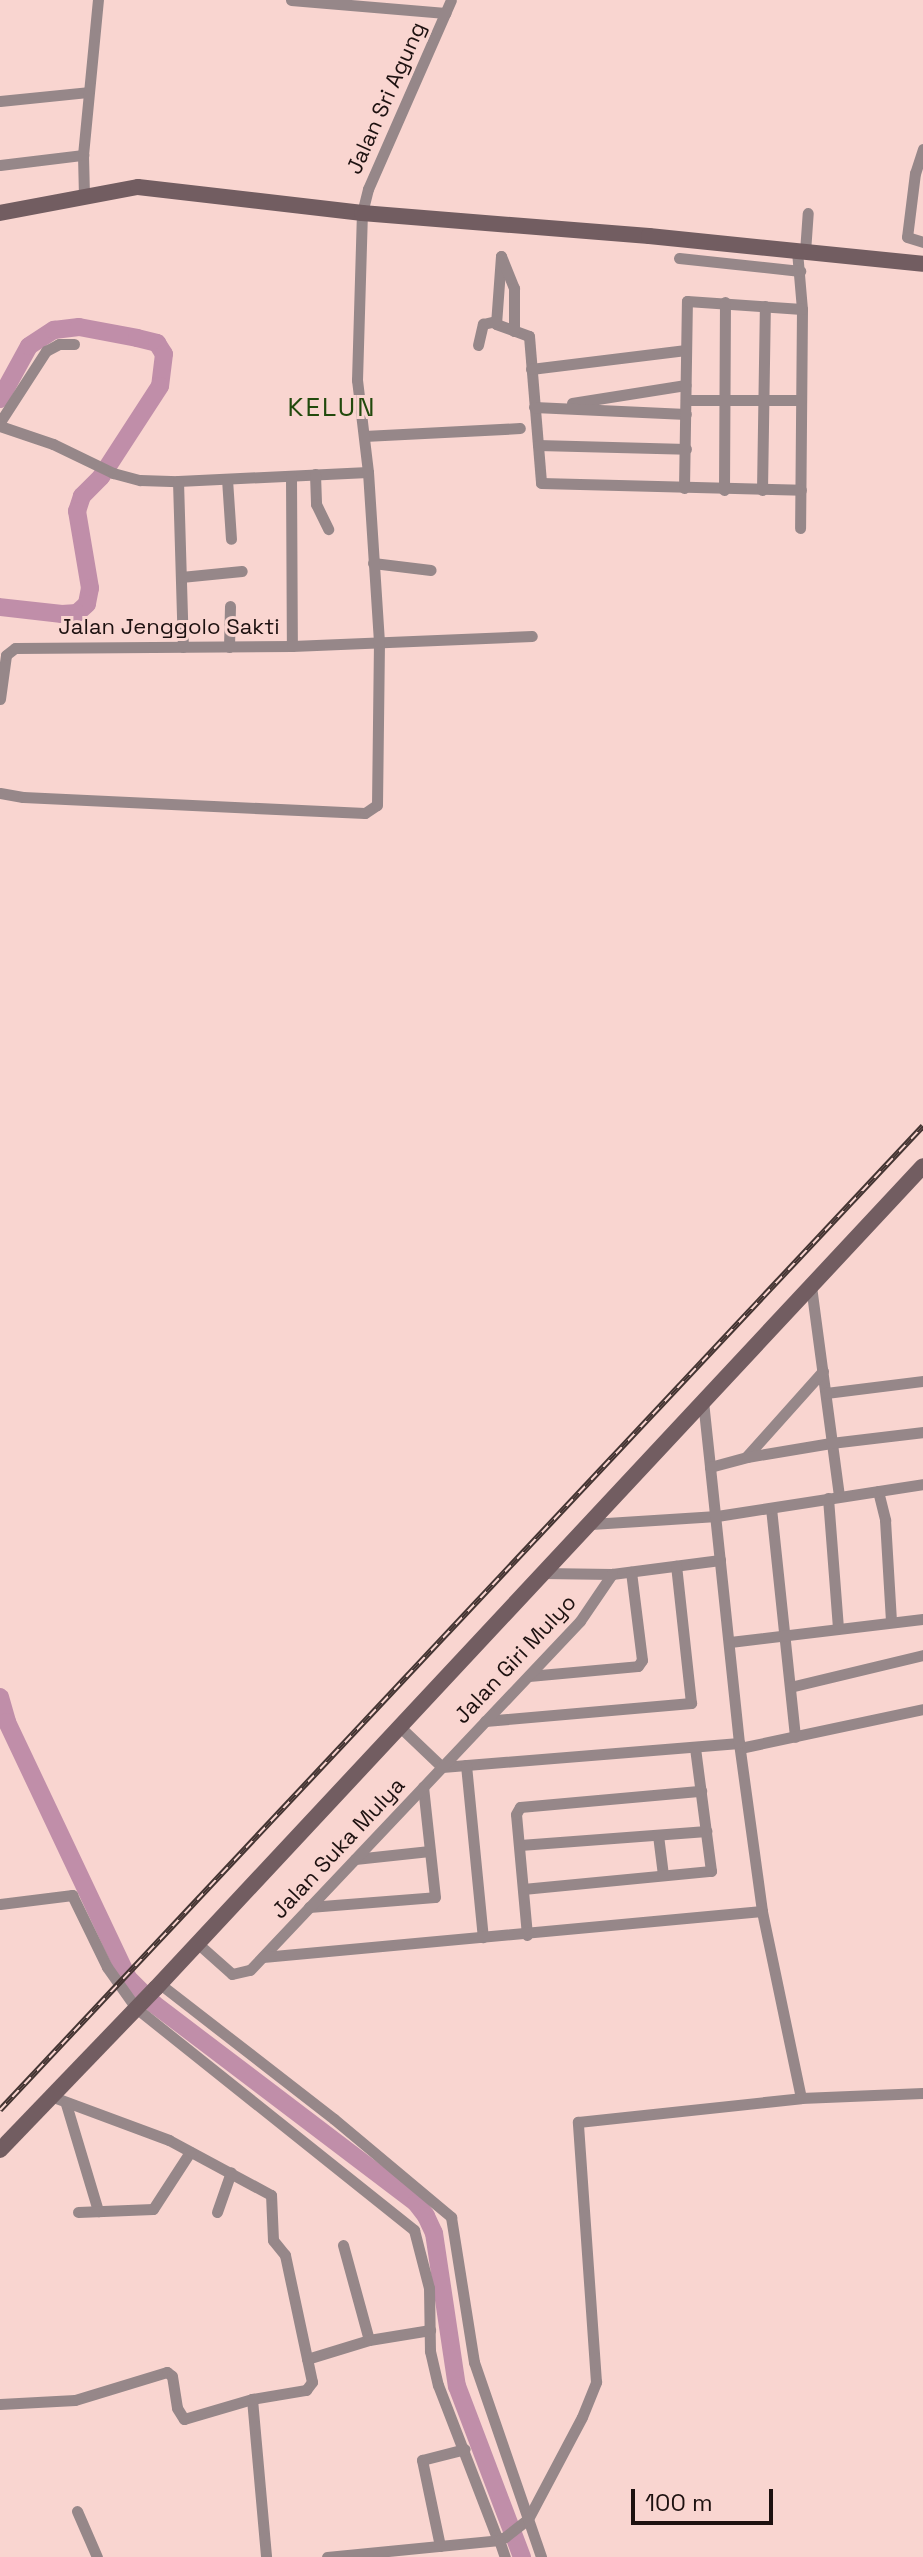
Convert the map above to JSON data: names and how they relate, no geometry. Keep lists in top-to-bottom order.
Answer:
{
  "streets": {
    "street": [
      "Jalan Sri Agung",
      "Jalan Jenggolo Sakti",
      "Jalan Giri Mulyo",
      "Jalan Suka Mulya"
    ]
  },
  "crossings": [
    ["Jalan Sri Agung", "Jalan Jenggolo Sakti"],
    ["Jalan Giri Mulyo", "Jalan Suka Mulya"]
  ],
  "districts": ["KELUN"],
  "scale_bar": "100 m"
}
